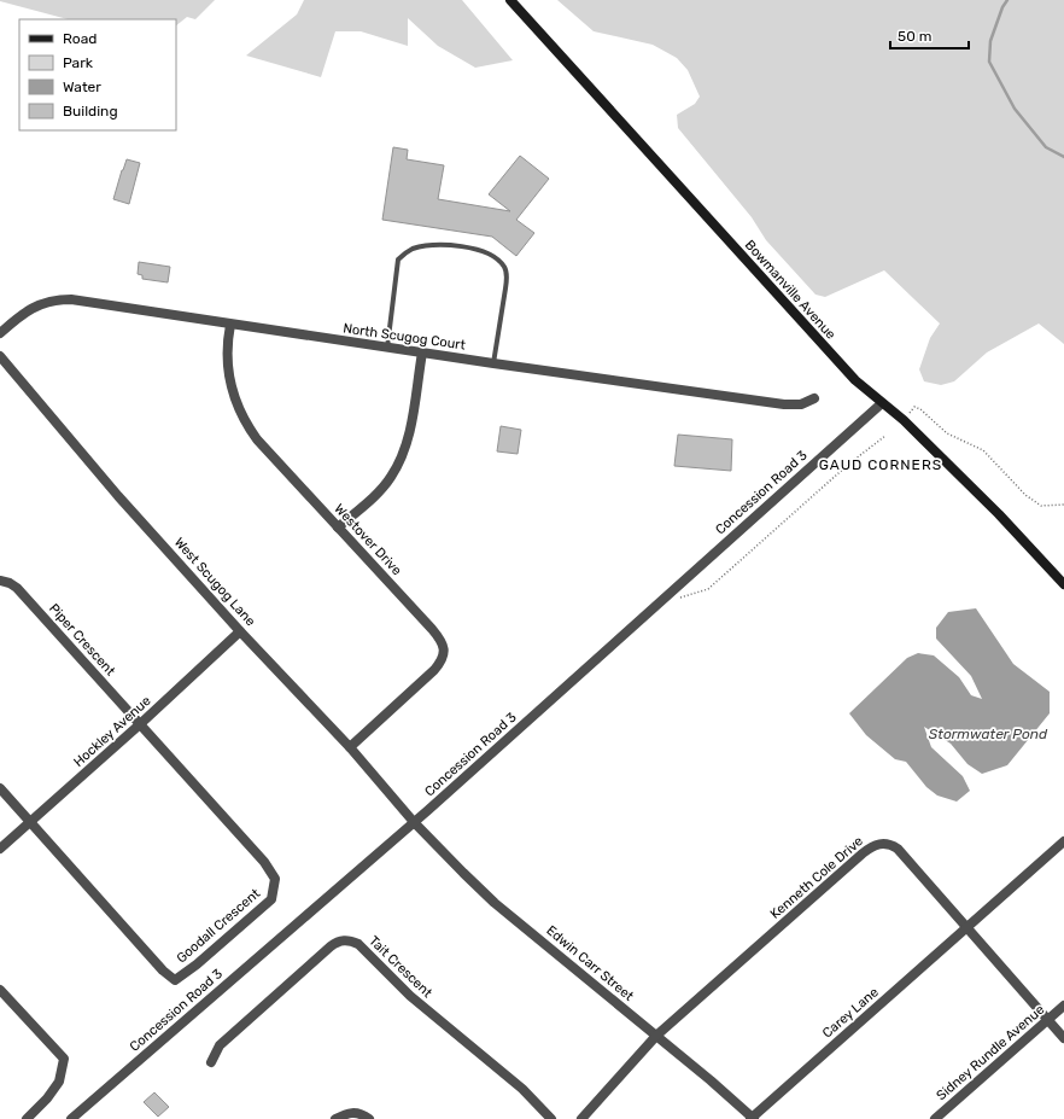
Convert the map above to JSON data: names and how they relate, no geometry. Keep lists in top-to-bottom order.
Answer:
{
  "streets": {
    "main road": ["Bowmanville Avenue"],
    "street": [
      "North Scugog Court",
      "Concession Road 3",
      "Westover Drive",
      "West Scugog Lane",
      "Piper Crescent",
      "Hockley Avenue",
      "Kenneth Cole Drive",
      "Goodall Crescent",
      "Edwin Carr Street",
      "Tait Crescent",
      "Carey Lane",
      "Sidney Rundle Avenue"
    ]
  },
  "crossings": [
    ["Bowmanville Avenue", "Concession Road 3"],
    ["North Scugog Court", "Westover Drive"],
    ["Concession Road 3", "West Scugog Lane"],
    ["Concession Road 3", "Edwin Carr Street"],
    ["Westover Drive", "West Scugog Lane"],
    ["West Scugog Lane", "Hockley Avenue"],
    ["West Scugog Lane", "Edwin Carr Street"],
    ["Piper Crescent", "Hockley Avenue"],
    ["Piper Crescent", "Goodall Crescent"],
    ["Hockley Avenue", "Goodall Crescent"],
    ["Kenneth Cole Drive", "Edwin Carr Street"],
    ["Kenneth Cole Drive", "Carey Lane"],
    ["Kenneth Cole Drive", "Sidney Rundle Avenue"],
    ["Edwin Carr Street", "Carey Lane"]
  ],
  "districts": ["GAUD CORNERS"],
  "water": ["Stormwater Pond"],
  "legend": [
    "Road",
    "Park",
    "Water",
    "Building"
  ],
  "scale_bar": "50 m"
}
